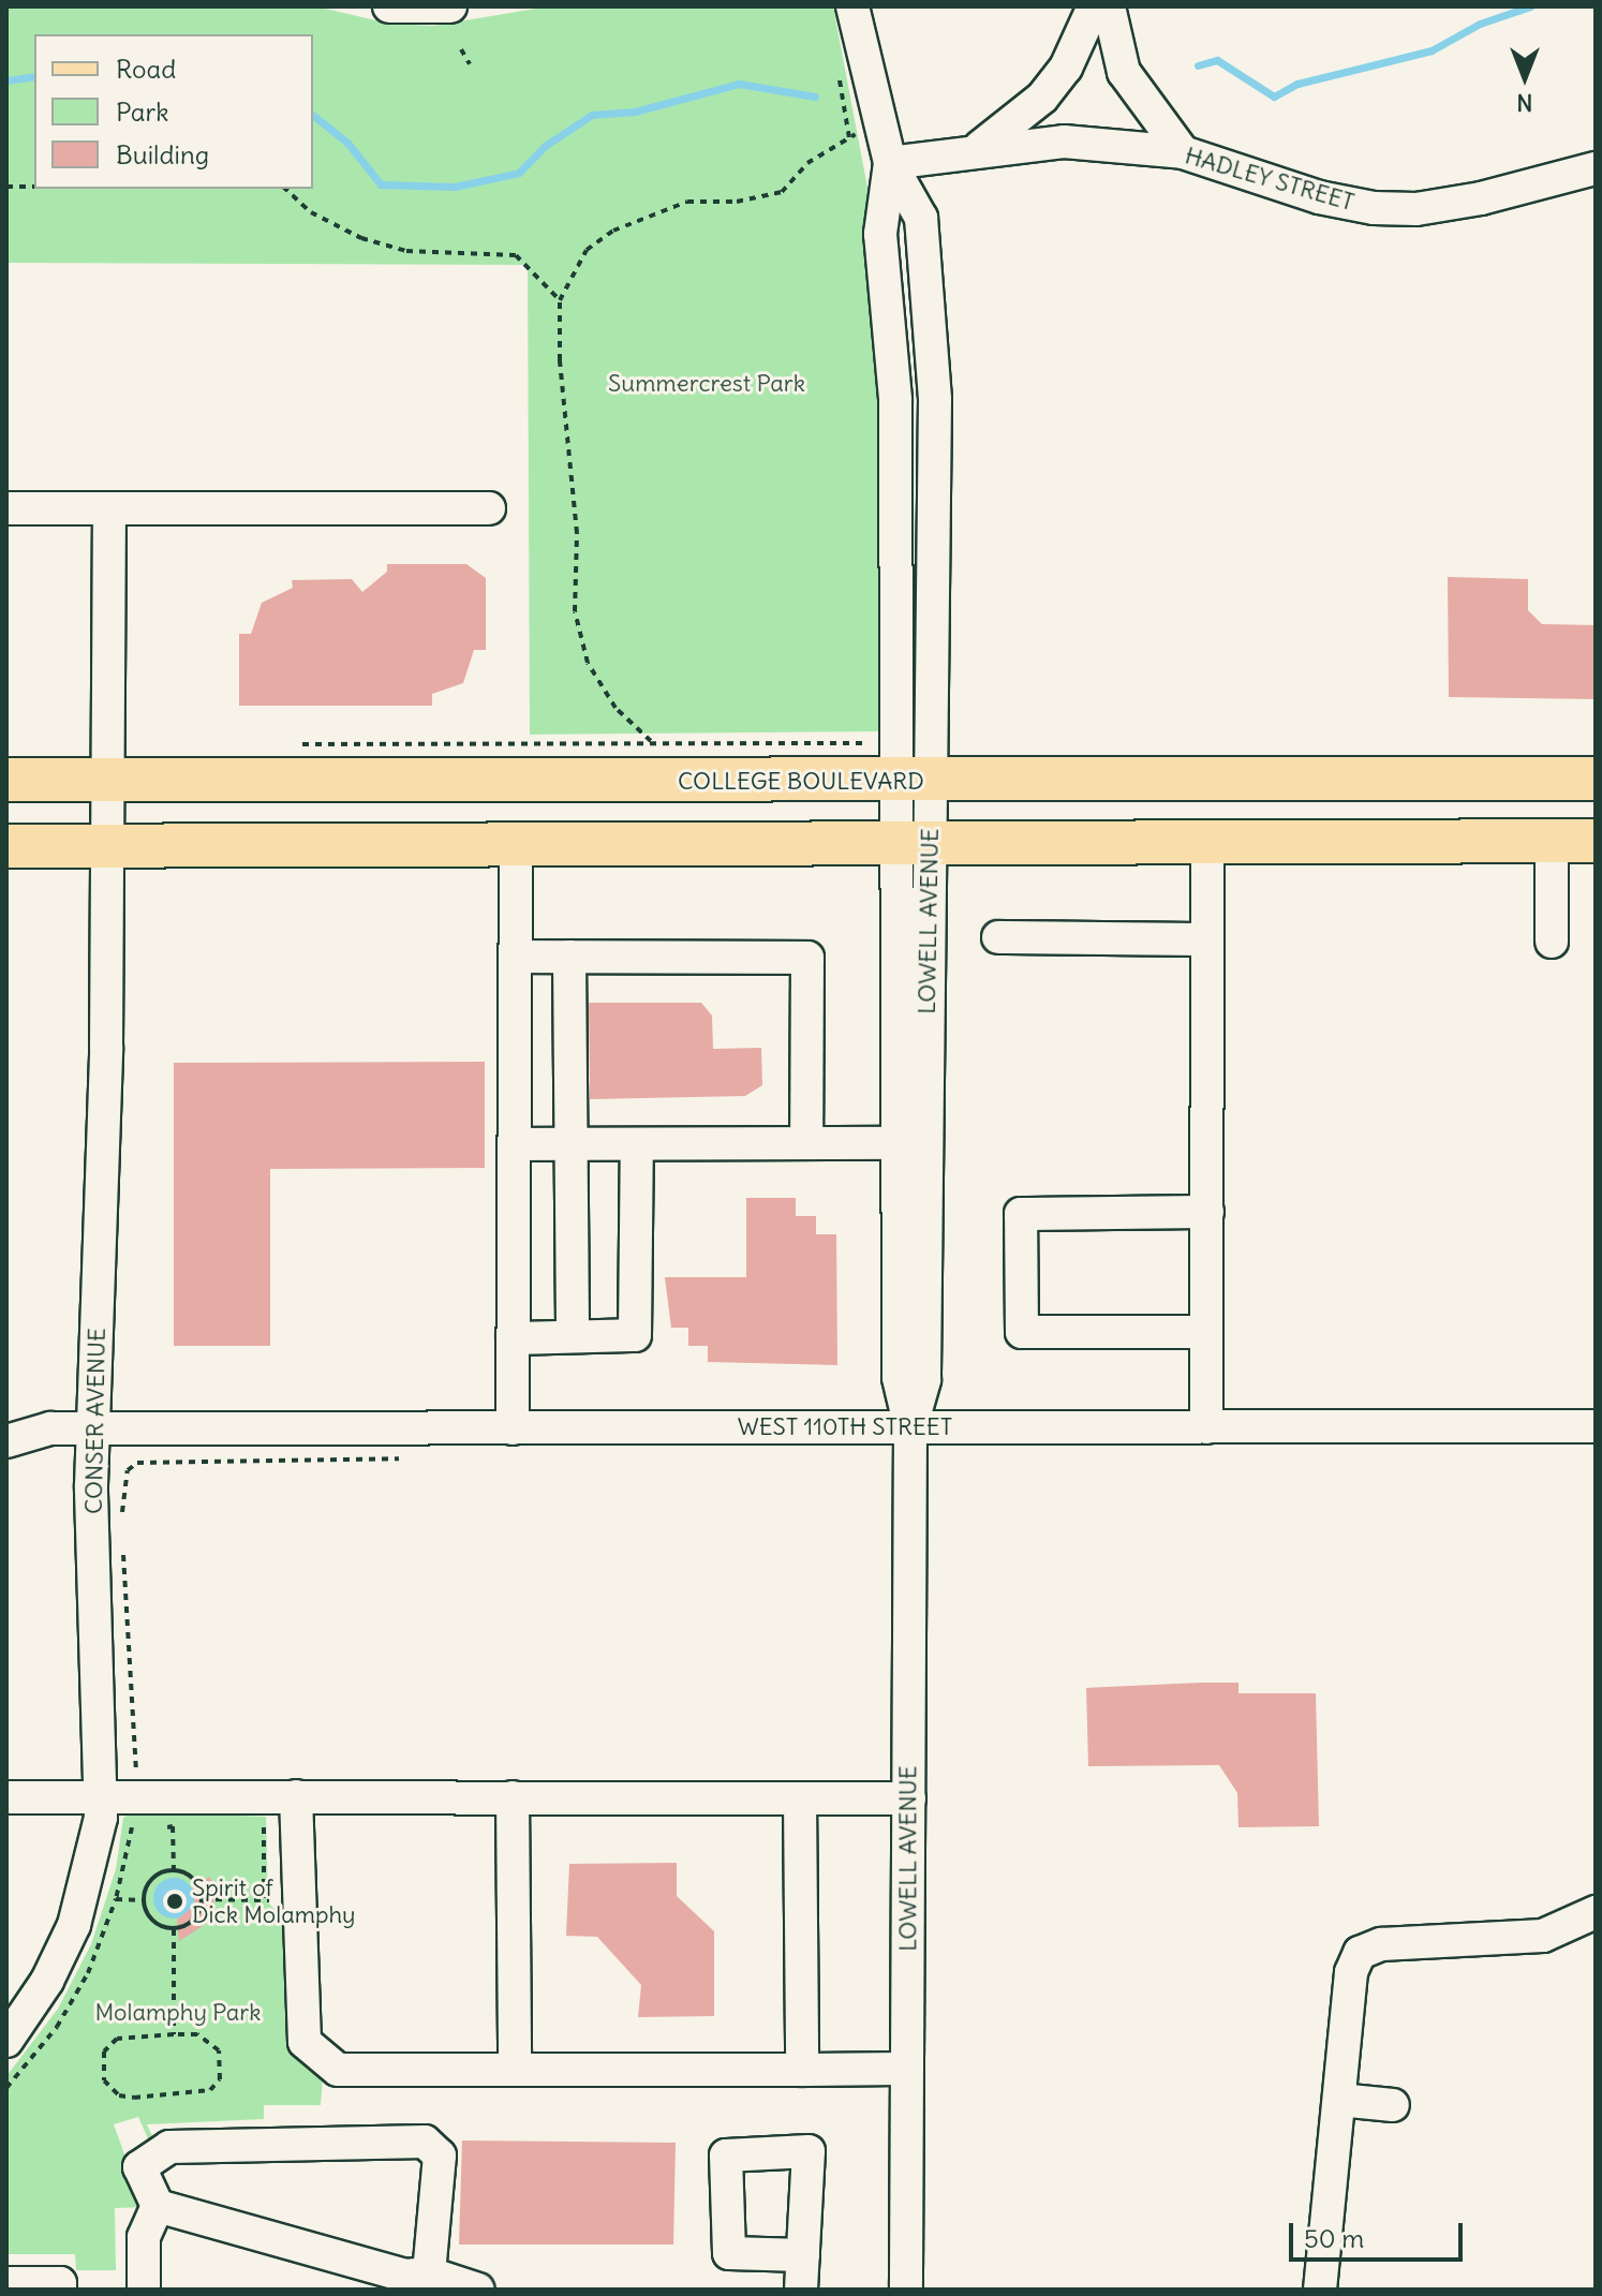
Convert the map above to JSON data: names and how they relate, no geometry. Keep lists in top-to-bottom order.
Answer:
{
  "streets": {
    "main road": ["COLLEGE BOULEVARD"],
    "street": [
      "HADLEY STREET",
      "LOWELL AVENUE",
      "CONSER AVENUE",
      "WEST 110TH STREET"
    ]
  },
  "crossings": [
    ["HADLEY STREET", "LOWELL AVENUE"],
    ["COLLEGE BOULEVARD", "LOWELL AVENUE"],
    ["COLLEGE BOULEVARD", "CONSER AVENUE"],
    ["LOWELL AVENUE", "WEST 110TH STREET"],
    ["CONSER AVENUE", "WEST 110TH STREET"]
  ],
  "parks": ["Summercrest Park", "Molamphy Park"],
  "places": ["Spirit of Dick Molamphy"],
  "legend": ["Road", "Park", "Building"],
  "scale_bar": "50 m",
  "north": "bottom"
}
